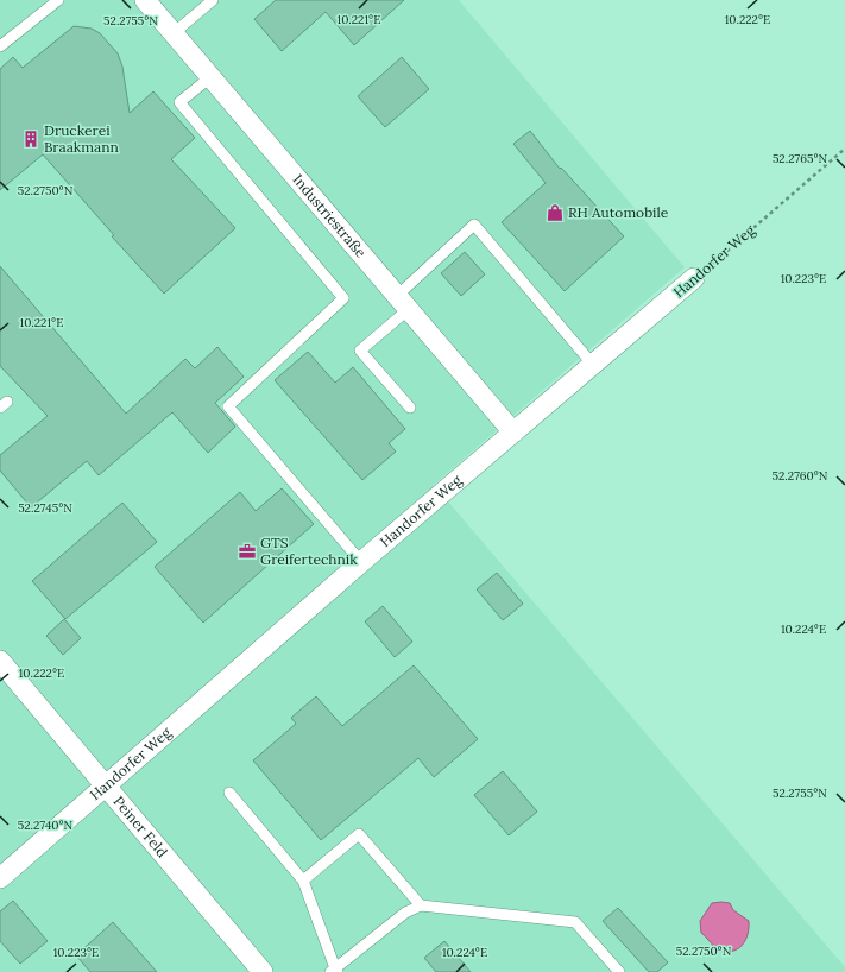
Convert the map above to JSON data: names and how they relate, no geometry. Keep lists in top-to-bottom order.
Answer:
{
  "streets": {
    "street": ["Industriestraße", "Handorfer Weg", "Peiner Feld"]
  },
  "crossings": [
    ["Industriestraße", "Handorfer Weg"],
    ["Handorfer Weg", "Peiner Feld"]
  ],
  "places": {
    "building": ["Druckerei Braakmann"],
    "shop": ["RH Automobile"],
    "office": ["GTS Greifertechnik"]
  },
  "coordinates": [
    "10.221°E",
    "10.222°E",
    "52.2755°N",
    "52.2765°N",
    "52.2750°N",
    "10.223°E",
    "52.2760°N",
    "52.2745°N",
    "10.224°E",
    "52.2740°N"
  ]
}
